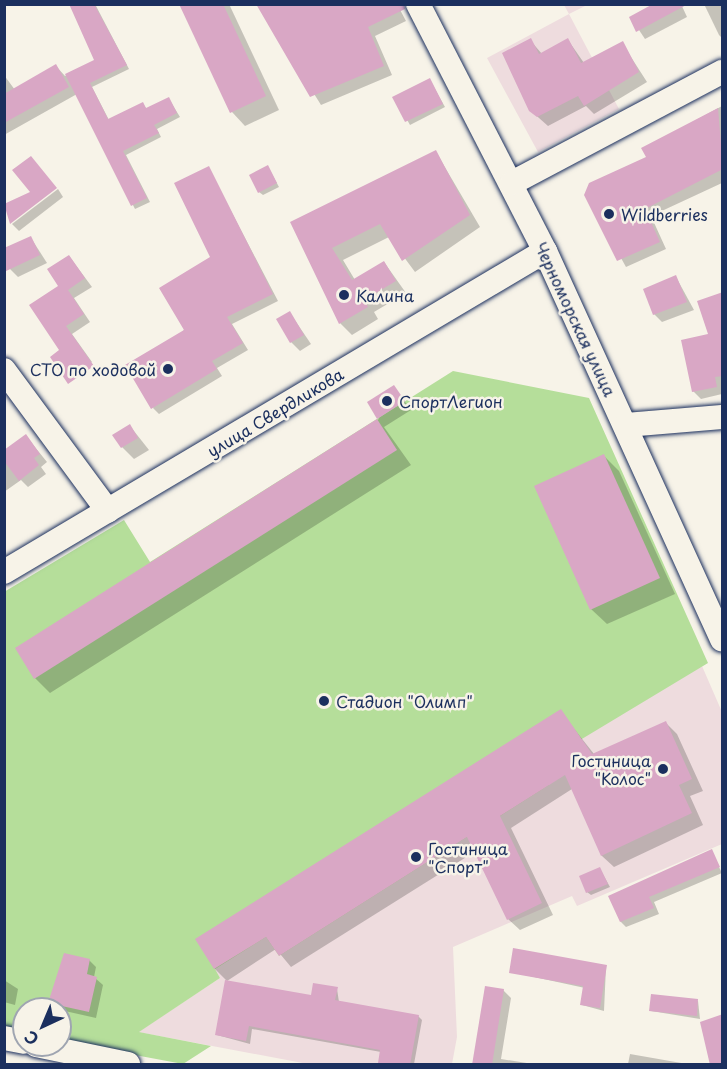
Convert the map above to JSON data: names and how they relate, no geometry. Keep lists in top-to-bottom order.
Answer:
{
  "streets": {
    "street": ["Черноморская улица", "улица Свердликова"]
  },
  "crossings": [
    ["Черноморская улица", "улица Свердликова"]
  ],
  "places": [
    "Wildberries",
    "Калина",
    "СТО по ходовой",
    "СпортЛегион",
    "Стадион \"Олимп\"",
    "Гостиница \"Колос\"",
    "Гостиница \"Спорт\""
  ],
  "north": "bottom left"
}
